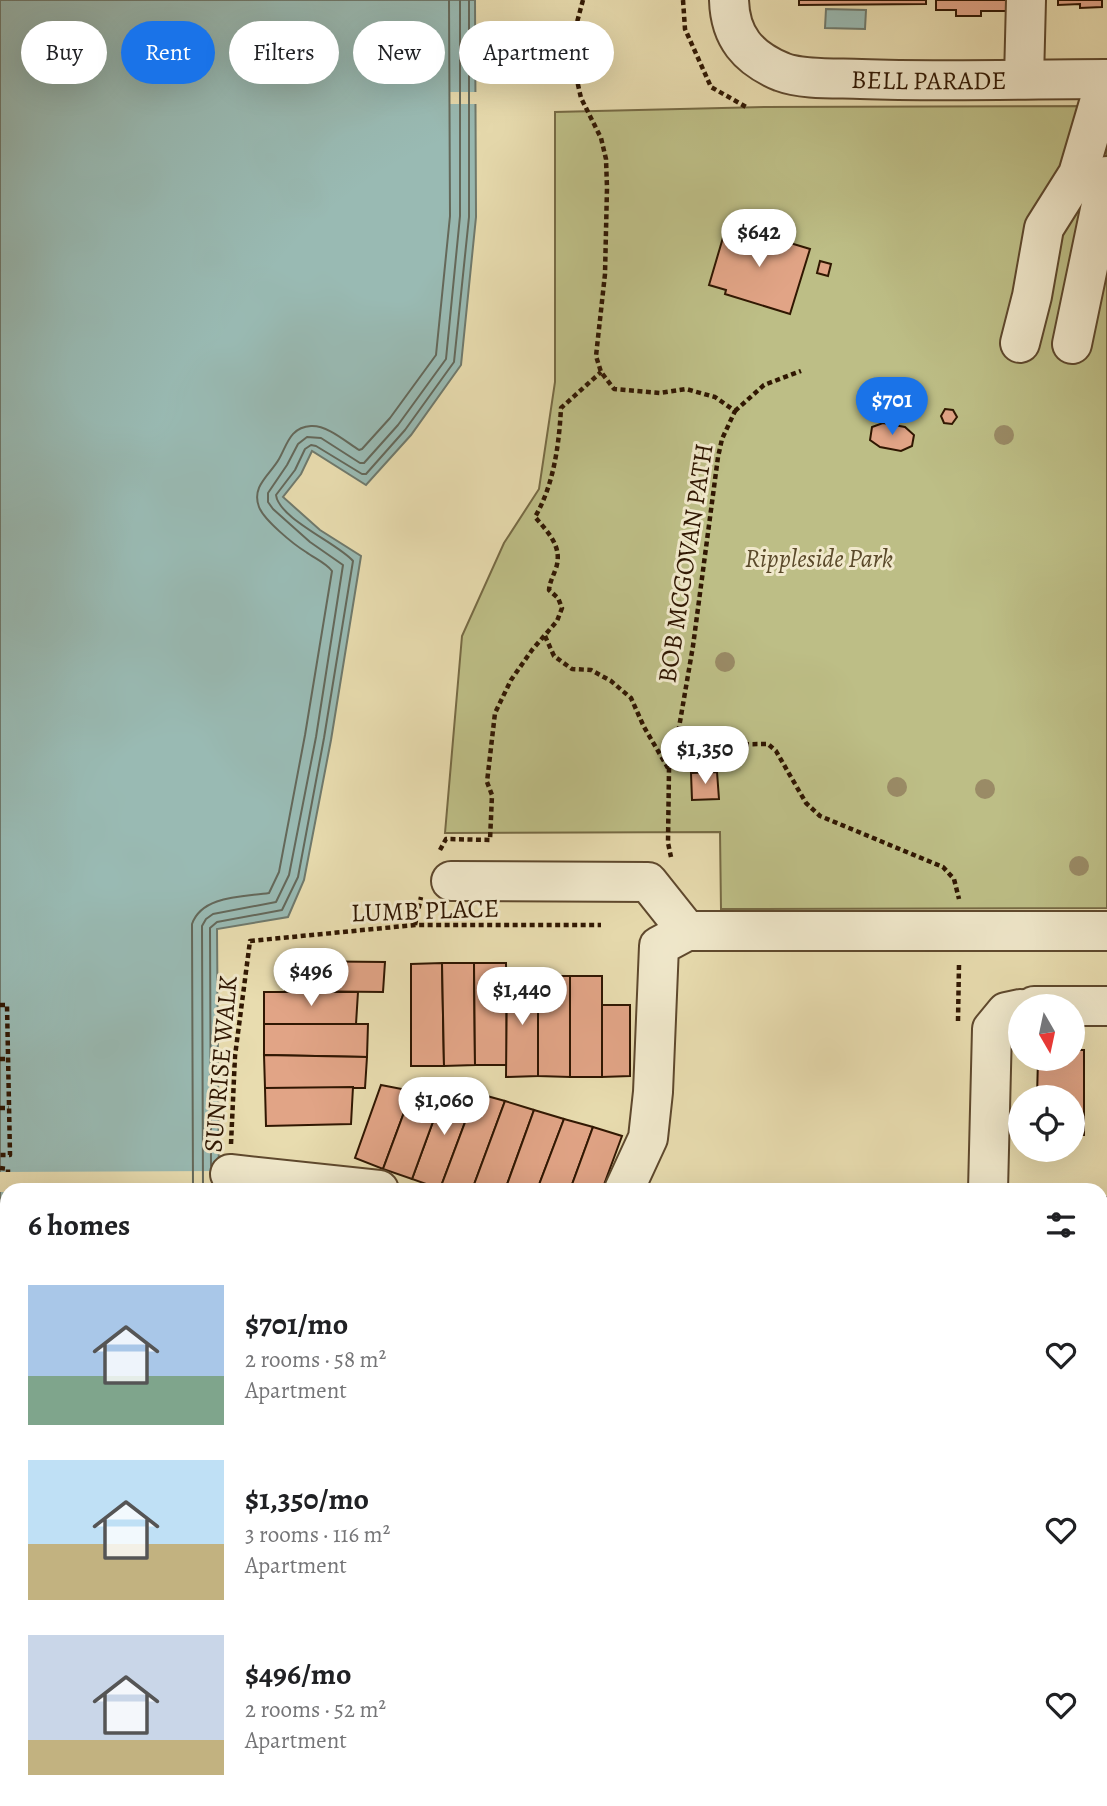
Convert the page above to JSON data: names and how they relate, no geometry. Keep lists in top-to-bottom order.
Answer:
{
  "streets": {
    "street": ["BELL PARADE"],
    "path": ["BOB MCGOVAN PATH", "LUMB PLACE", "SUNRISE WALK"]
  },
  "crossings": [
    ["LUMB PLACE", "SUNRISE WALK"]
  ],
  "parks": ["Rippleside Park"],
  "north": "bottom",
  "page": {
    "chip": [
      "Buy",
      "Rent",
      "Filters",
      "New",
      "Apartment"
    ],
    "price": [
      "$642",
      "$701",
      "$1,350",
      "$496",
      "$1,440",
      "$1,060"
    ],
    "heading": "6 homes",
    "list": [
      {
        "name": "$701/mo",
        "note": "2 rooms · 58 m² · Apartment"
      },
      {
        "name": "$1,350/mo",
        "note": "3 rooms · 116 m² · Apartment"
      },
      {
        "name": "$496/mo",
        "note": "2 rooms · 52 m² · Apartment"
      }
    ]
  }
}
